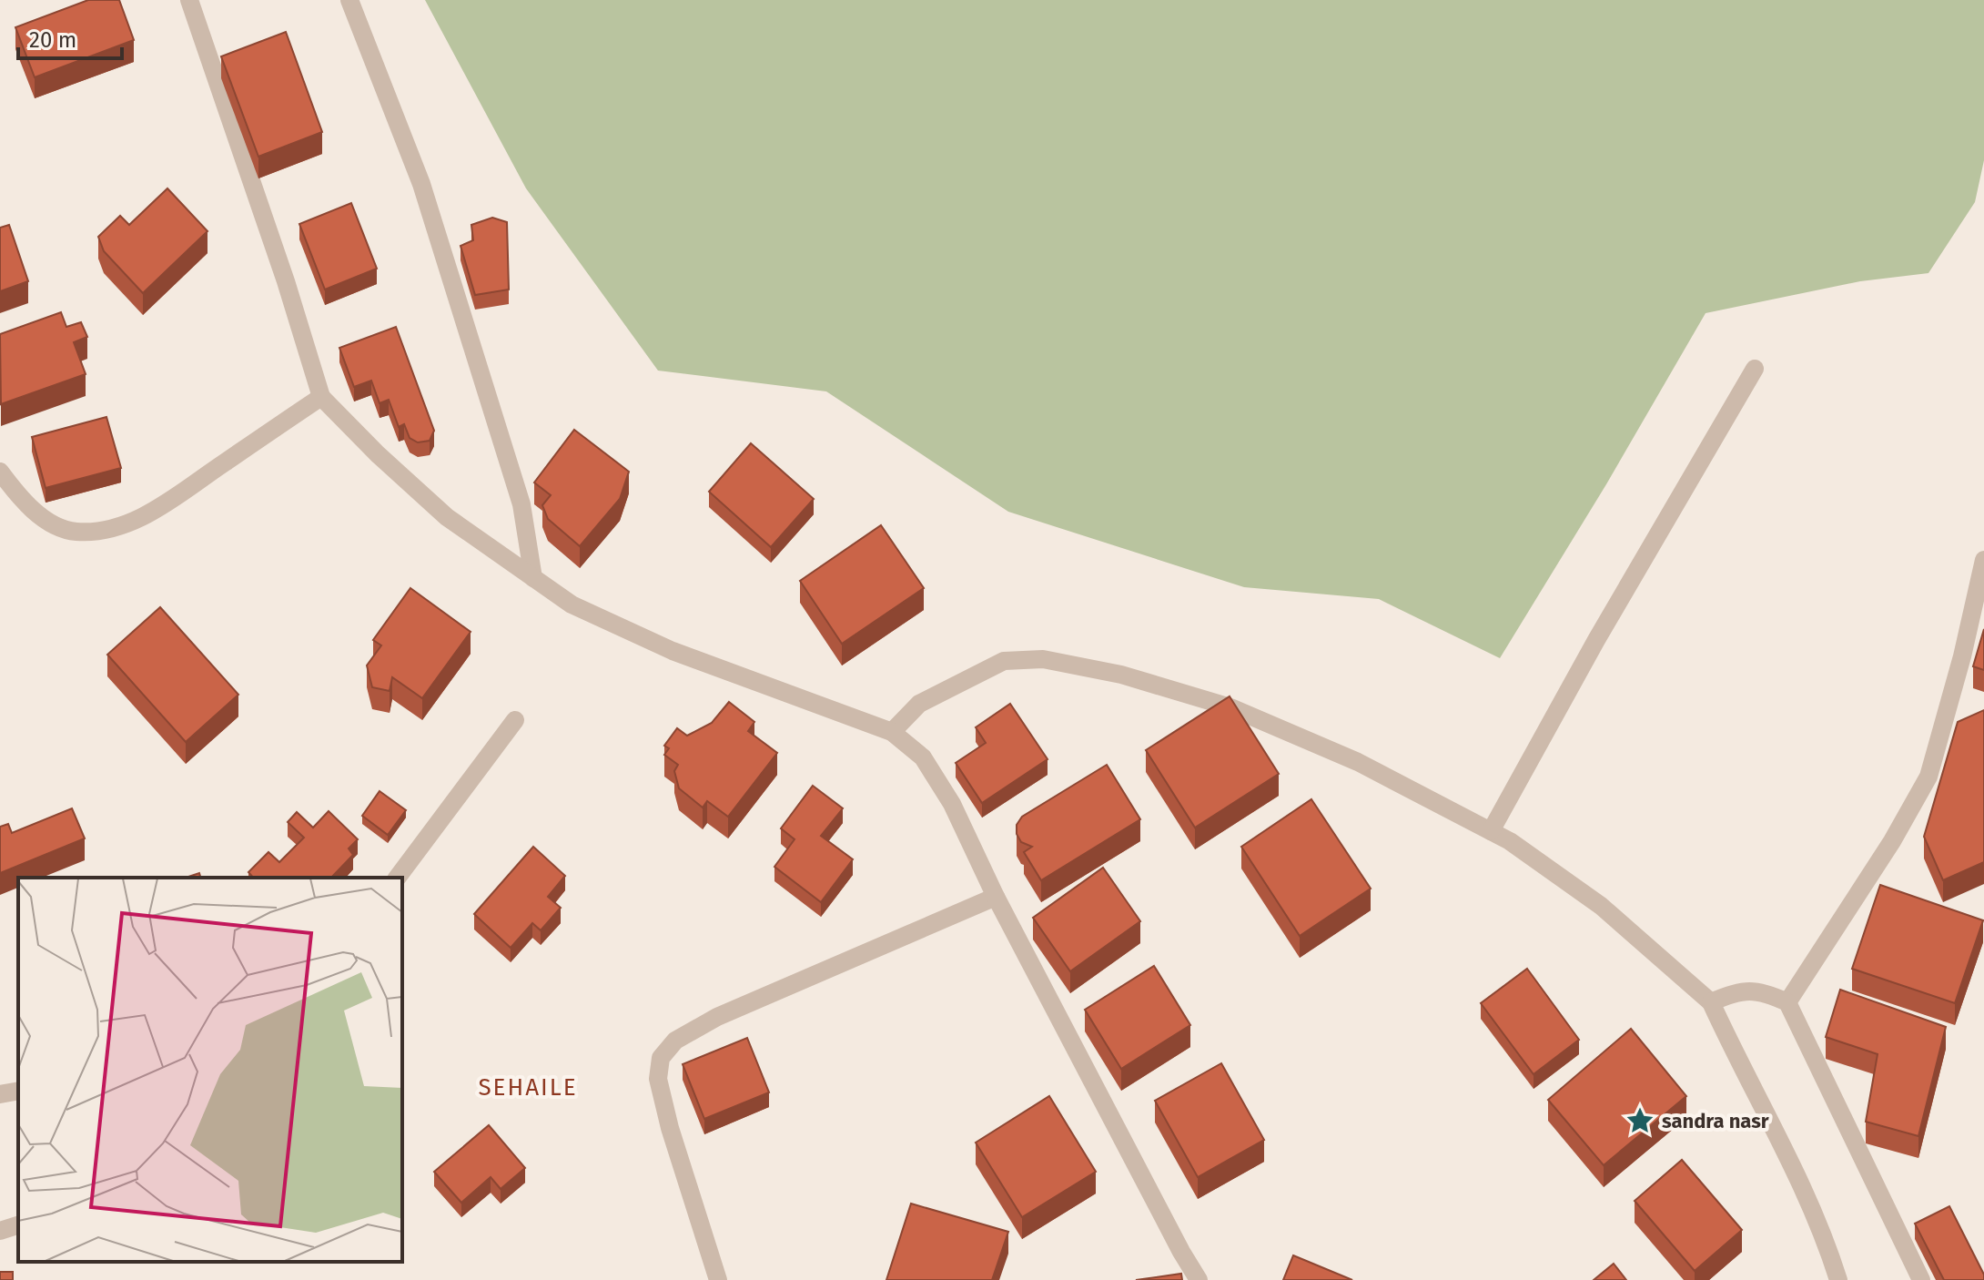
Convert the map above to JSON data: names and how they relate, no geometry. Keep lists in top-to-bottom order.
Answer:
{
  "districts": ["SEHAILE"],
  "places": {
    "place": ["sandra nasr"]
  },
  "scale_bar": "20 m"
}
